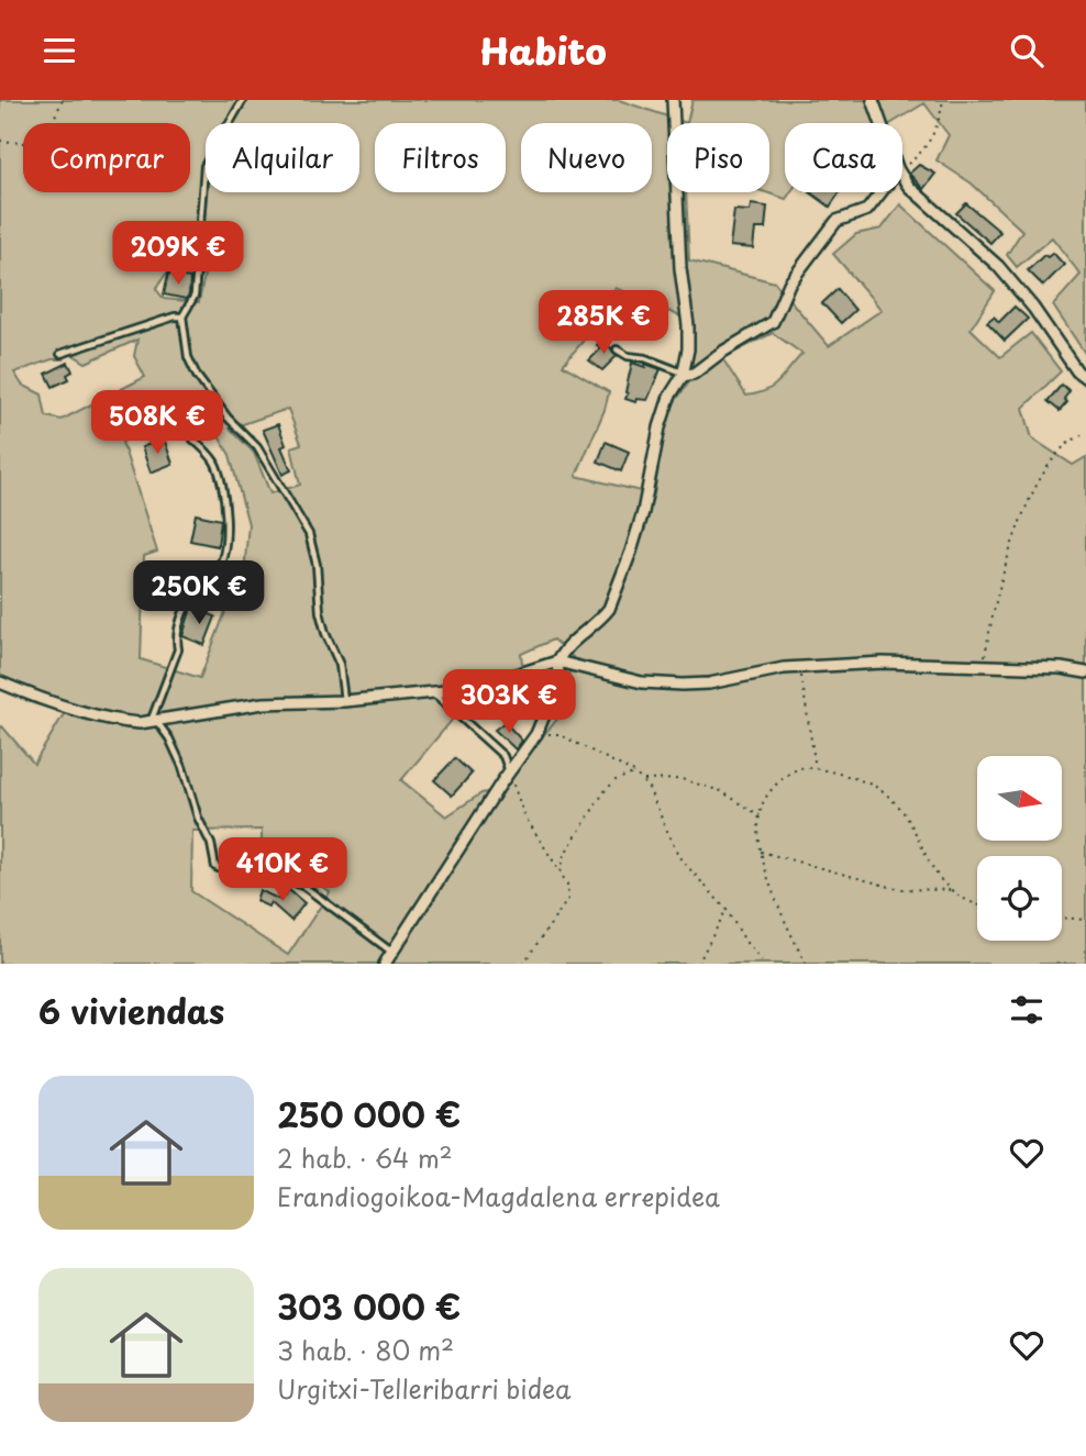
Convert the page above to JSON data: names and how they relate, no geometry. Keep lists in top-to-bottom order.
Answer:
{
  "north": "right",
  "page": {
    "header": "Habito",
    "chip": [
      "Comprar",
      "Alquilar",
      "Filtros",
      "Nuevo",
      "Piso",
      "Casa"
    ],
    "price": [
      "209K €",
      "285K €",
      "508K €",
      "250K €",
      "303K €",
      "410K €"
    ],
    "heading": "6 viviendas",
    "list": [
      {
        "name": "250 000 €",
        "note": "2 hab. · 64 m² · Erandiogoikoa-Magdalena errepidea"
      },
      {
        "name": "303 000 €",
        "note": "3 hab. · 80 m² · Urgitxi-Telleribarri bidea"
      }
    ]
  }
}
